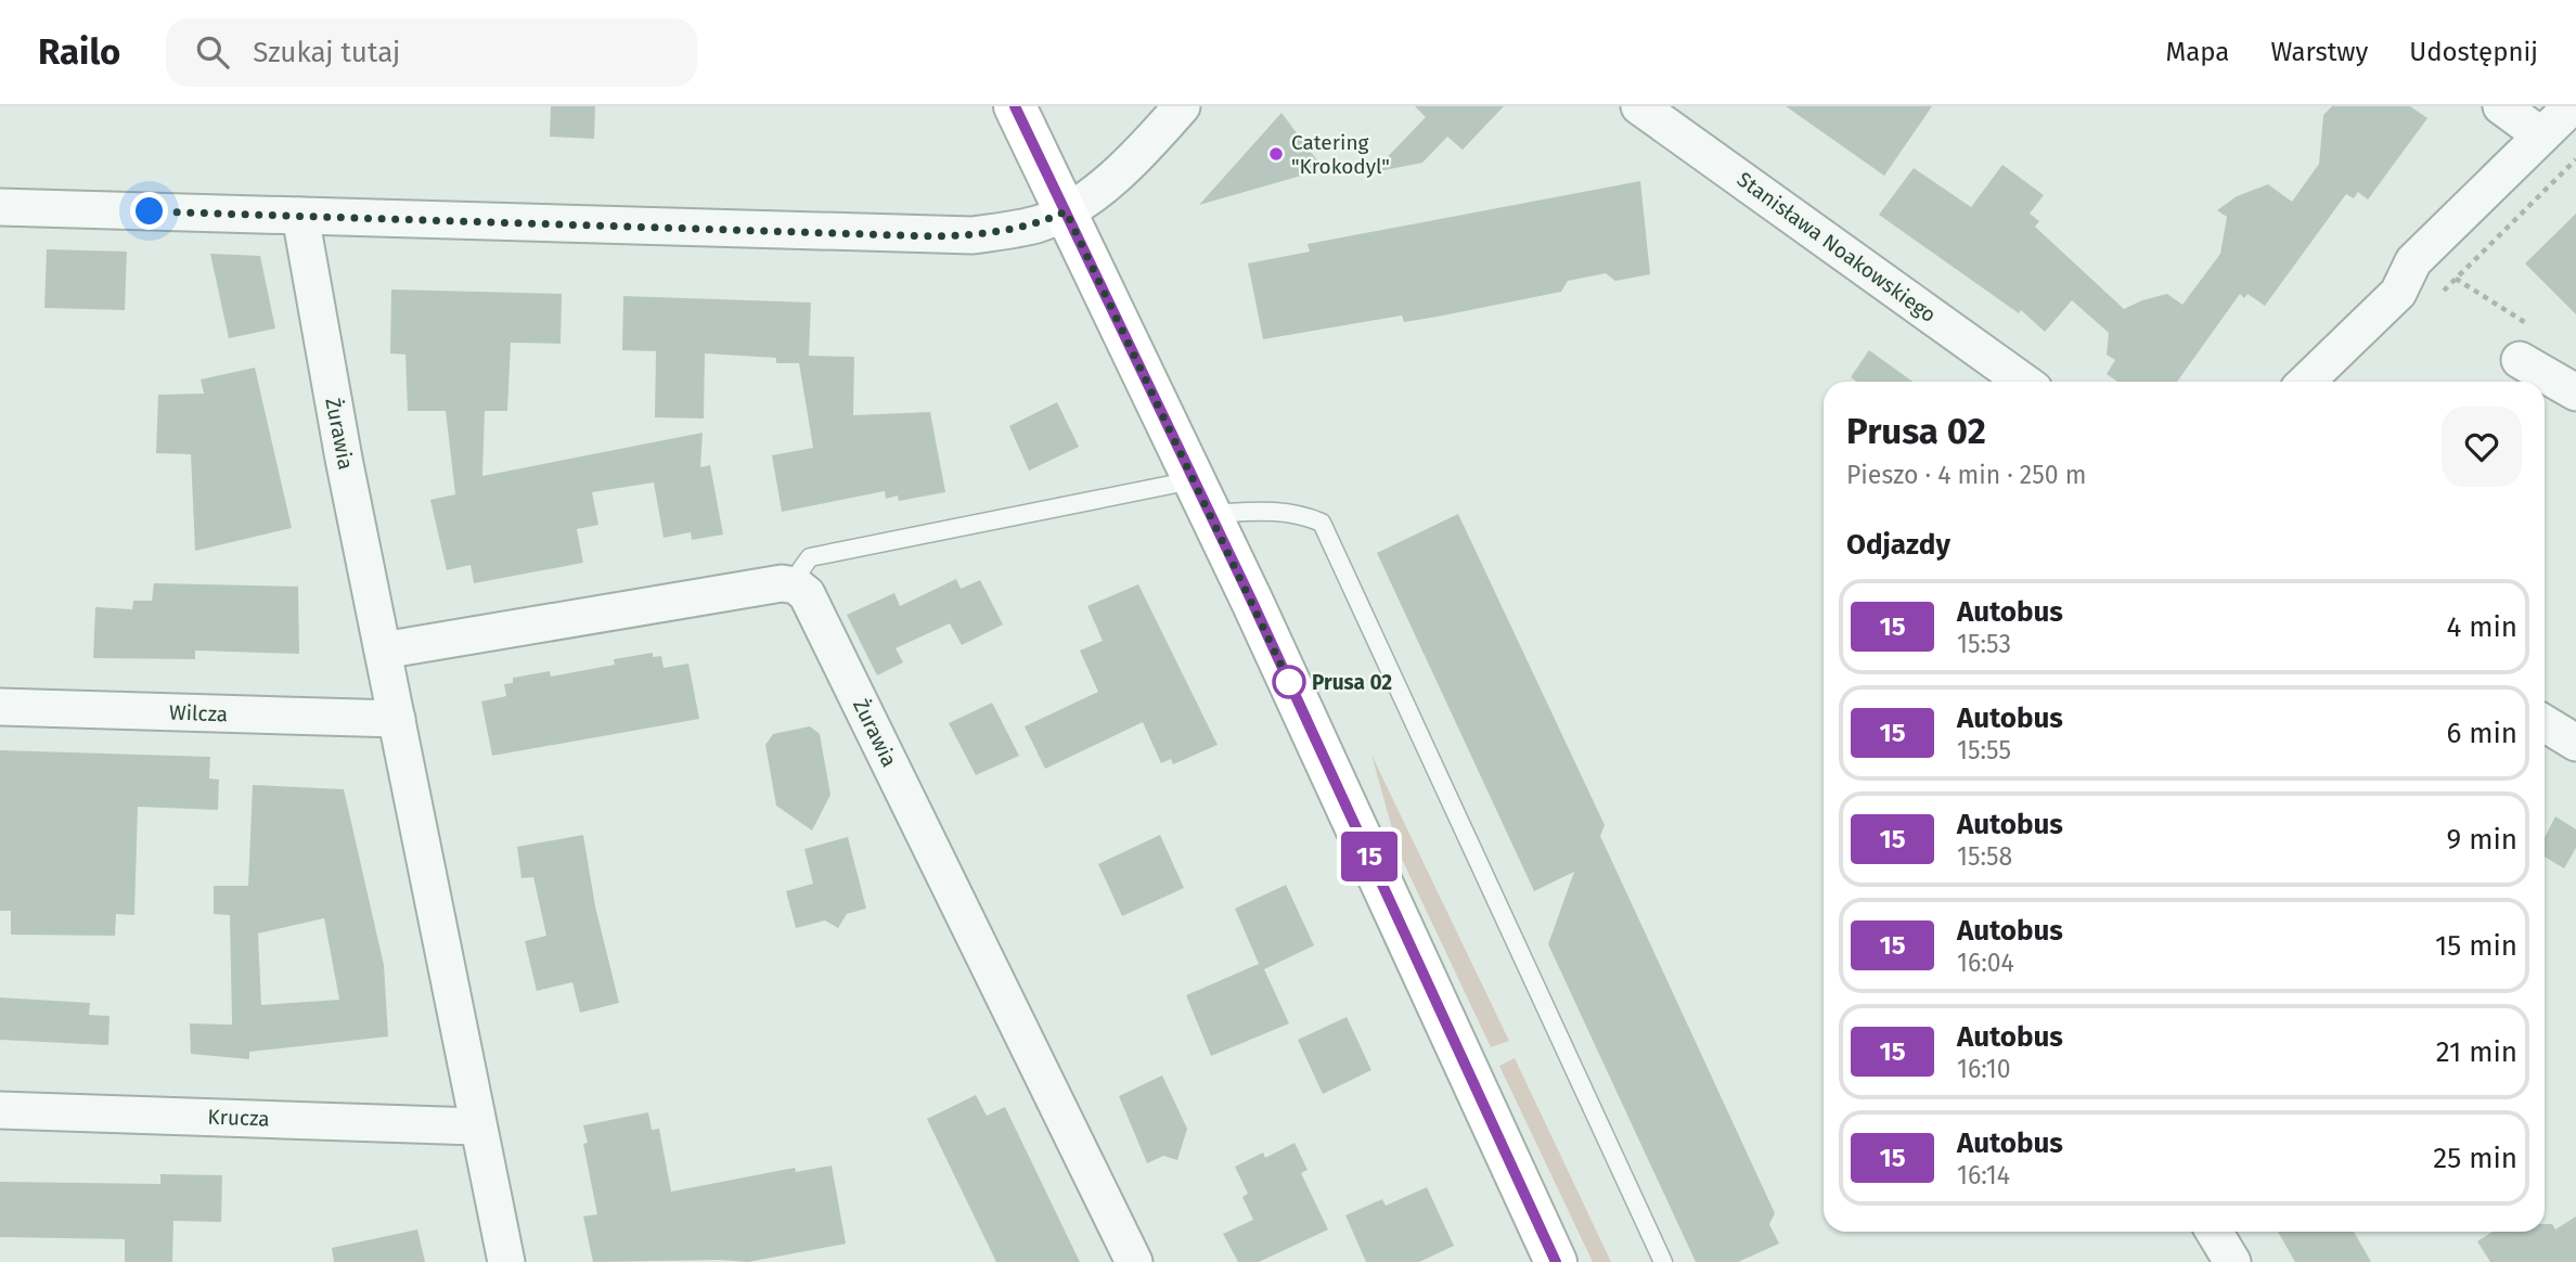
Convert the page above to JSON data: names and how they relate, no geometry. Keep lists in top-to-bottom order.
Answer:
{
  "streets": {
    "street": [
      "Stanisława Noakowskiego",
      "Żurawia",
      "Wilcza",
      "Krucza"
    ]
  },
  "crossings": [
    ["Żurawia", "Wilcza"],
    ["Żurawia", "Krucza"]
  ],
  "places": ["Catering \"Krokodyl\"", "Prusa 02"],
  "lines": ["bus line 15"],
  "page": {
    "header": "Railo",
    "search": "Szukaj tutaj",
    "nav": ["Mapa", "Warstwy", "Udostępnij"],
    "on_map": "15",
    "heading": [
      ["Prusa 02", "Pieszo · 4 min · 250 m"],
      "Odjazdy"
    ],
    "list": [
      {
        "mark": "15",
        "name": "Autobus",
        "note": "15:53",
        "value": "4 min"
      },
      {
        "mark": "15",
        "name": "Autobus",
        "note": "15:55",
        "value": "6 min"
      },
      {
        "mark": "15",
        "name": "Autobus",
        "note": "15:58",
        "value": "9 min"
      },
      {
        "mark": "15",
        "name": "Autobus",
        "note": "16:04",
        "value": "15 min"
      },
      {
        "mark": "15",
        "name": "Autobus",
        "note": "16:10",
        "value": "21 min"
      },
      {
        "mark": "15",
        "name": "Autobus",
        "note": "16:14",
        "value": "25 min"
      }
    ]
  }
}
